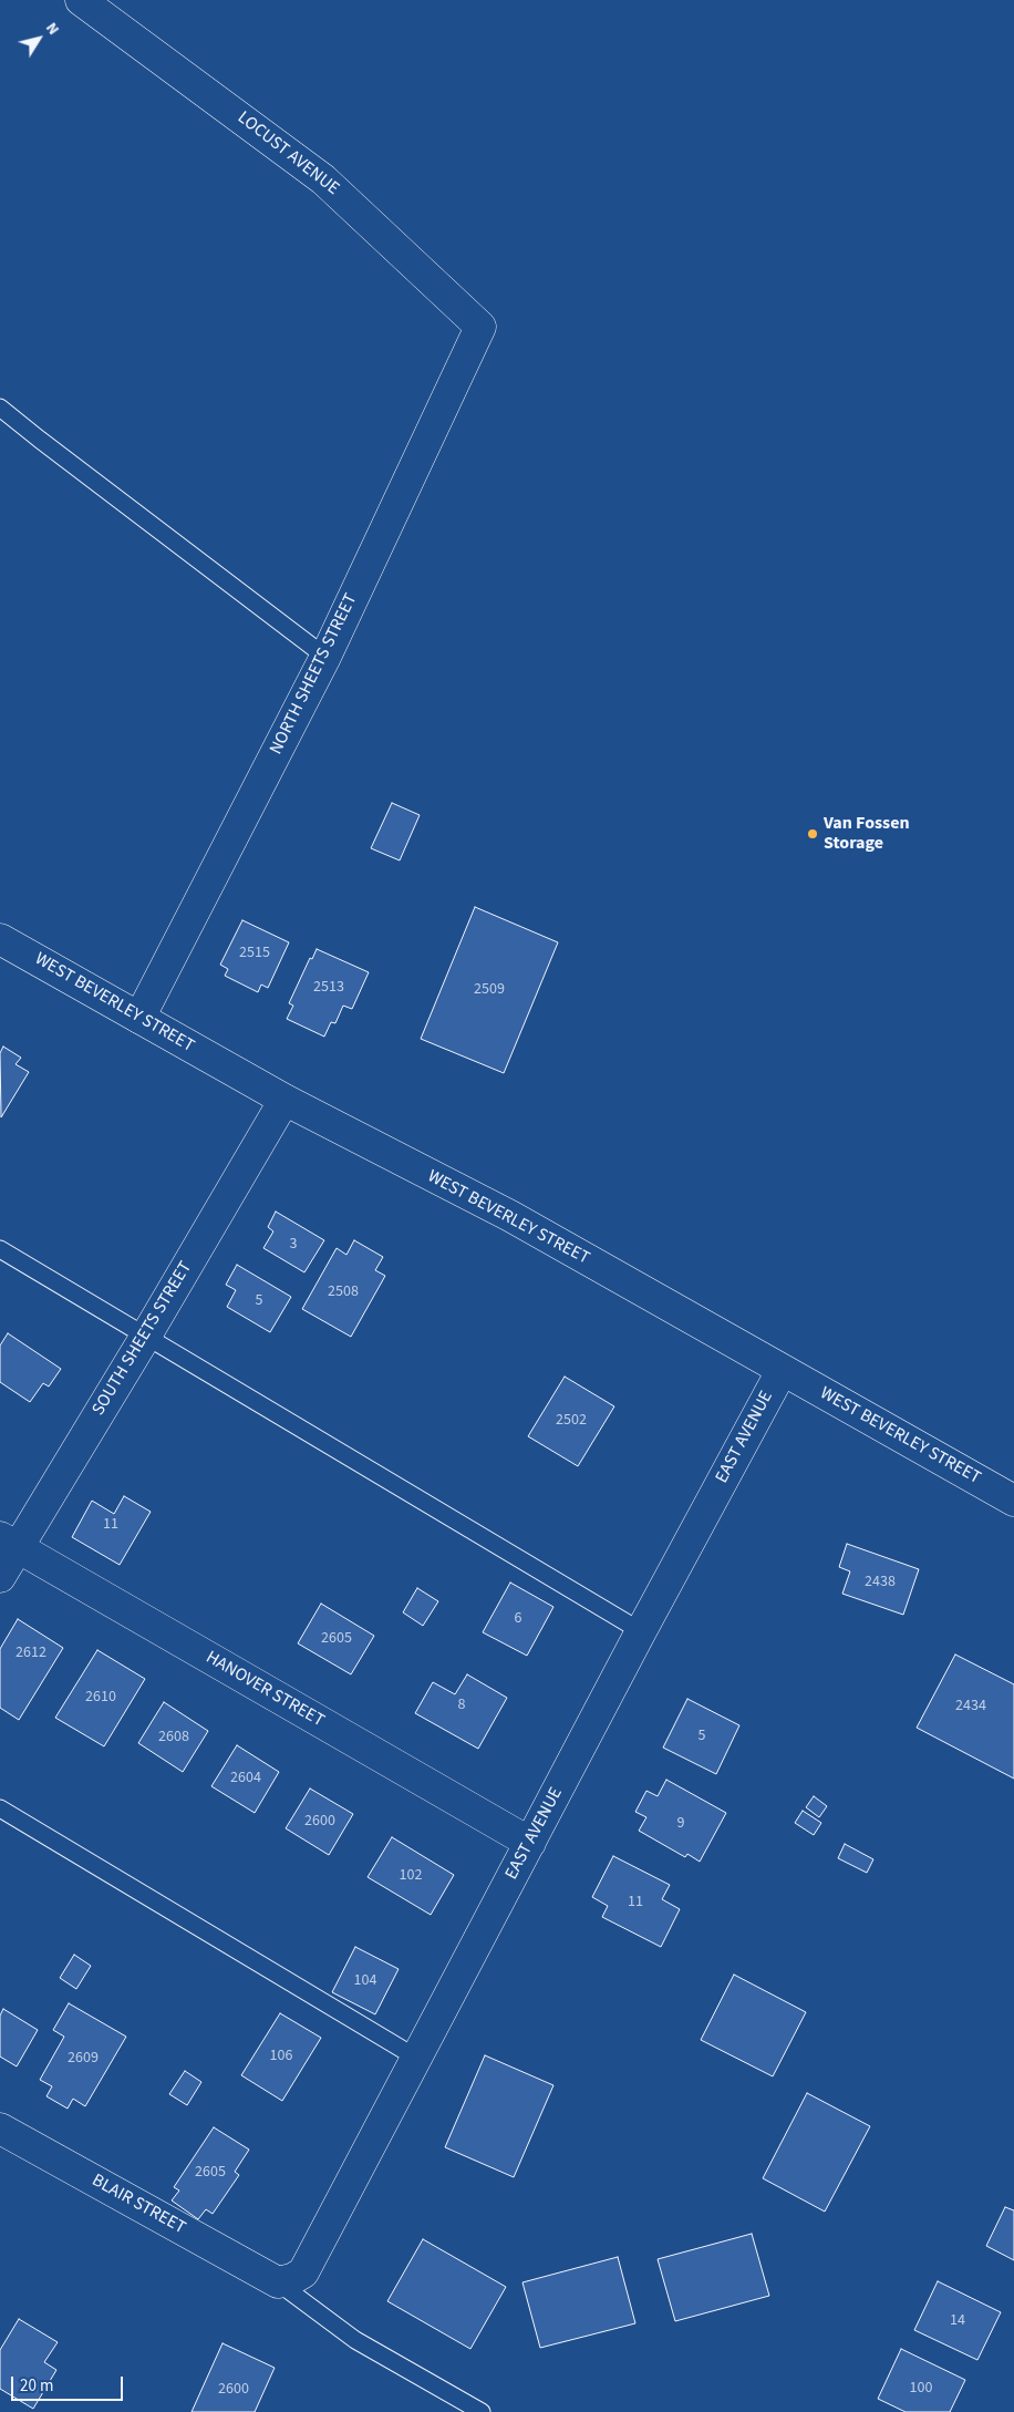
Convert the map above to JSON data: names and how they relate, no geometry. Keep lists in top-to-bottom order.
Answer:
{
  "streets": {
    "street": [
      "LOCUST AVENUE",
      "NORTH SHEETS STREET",
      "WEST BEVERLEY STREET",
      "SOUTH SHEETS STREET",
      "EAST AVENUE",
      "HANOVER STREET",
      "BLAIR STREET"
    ]
  },
  "crossings": [
    ["LOCUST AVENUE", "NORTH SHEETS STREET"],
    ["NORTH SHEETS STREET", "WEST BEVERLEY STREET"],
    ["WEST BEVERLEY STREET", "SOUTH SHEETS STREET"],
    ["WEST BEVERLEY STREET", "EAST AVENUE"],
    ["SOUTH SHEETS STREET", "HANOVER STREET"],
    ["EAST AVENUE", "HANOVER STREET"],
    ["EAST AVENUE", "BLAIR STREET"]
  ],
  "places": ["Van Fossen Storage"],
  "house_numbers": [
    "2515",
    "2513",
    "2509",
    "3",
    "2508",
    "5",
    "2502",
    "11",
    "2438",
    "6",
    "2605",
    "2612",
    "2610",
    "8",
    "2434",
    "5",
    "2608",
    "2604",
    "2600",
    "9",
    "102",
    "11",
    "104",
    "106",
    "2609",
    "2605",
    "14",
    "100",
    "2600"
  ],
  "scale_bar": "20 m",
  "north": "top right"
}
